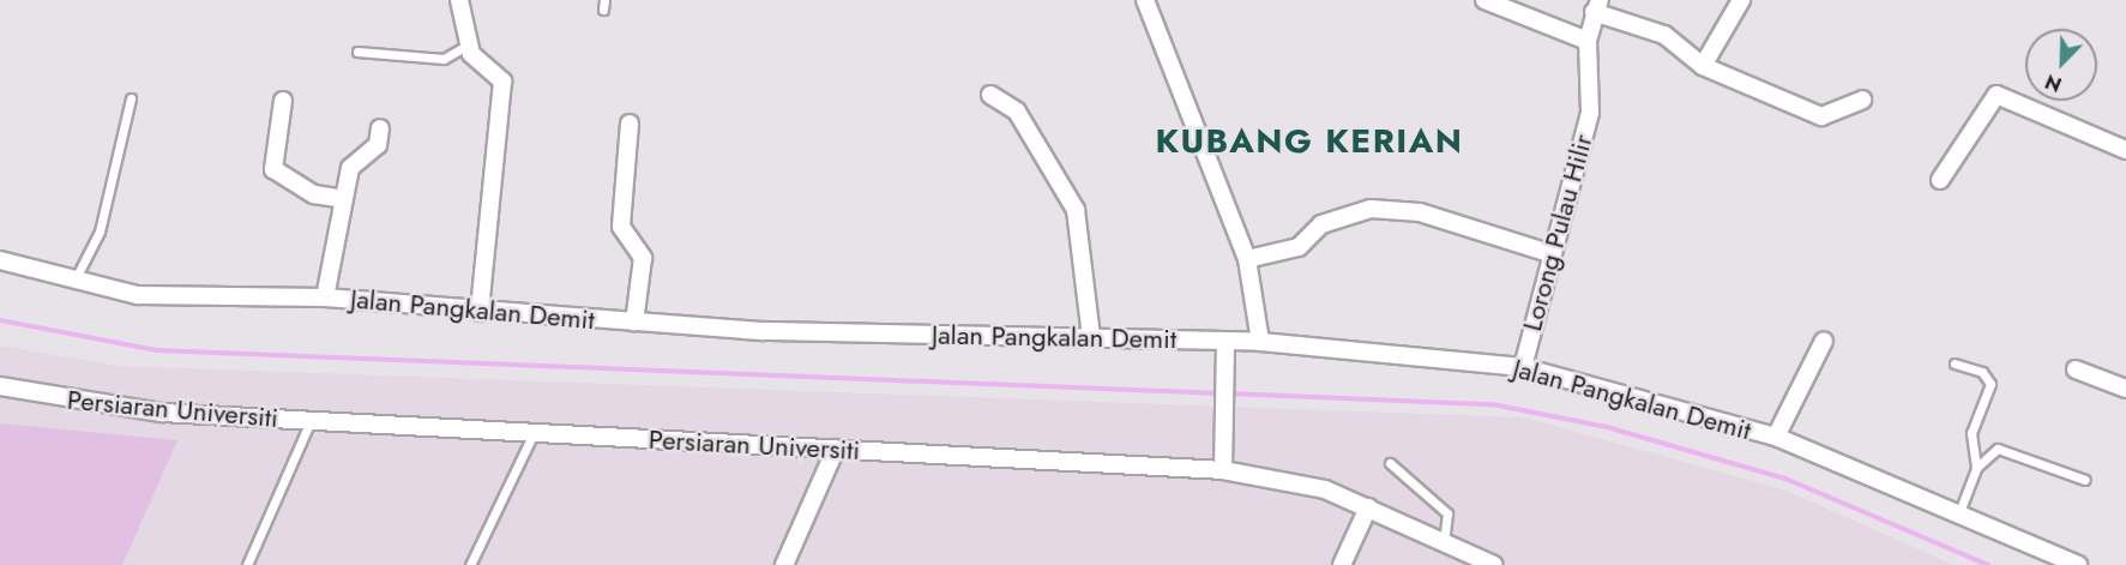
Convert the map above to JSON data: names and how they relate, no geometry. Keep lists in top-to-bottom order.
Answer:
{
  "streets": {
    "street": ["Lorong Pulau Hilir", "Jalan Pangkalan Demit", "Persiaran Universiti"]
  },
  "crossings": [
    ["Lorong Pulau Hilir", "Jalan Pangkalan Demit"]
  ],
  "districts": ["KUBANG KERIAN"],
  "north": "bottom left"
}
